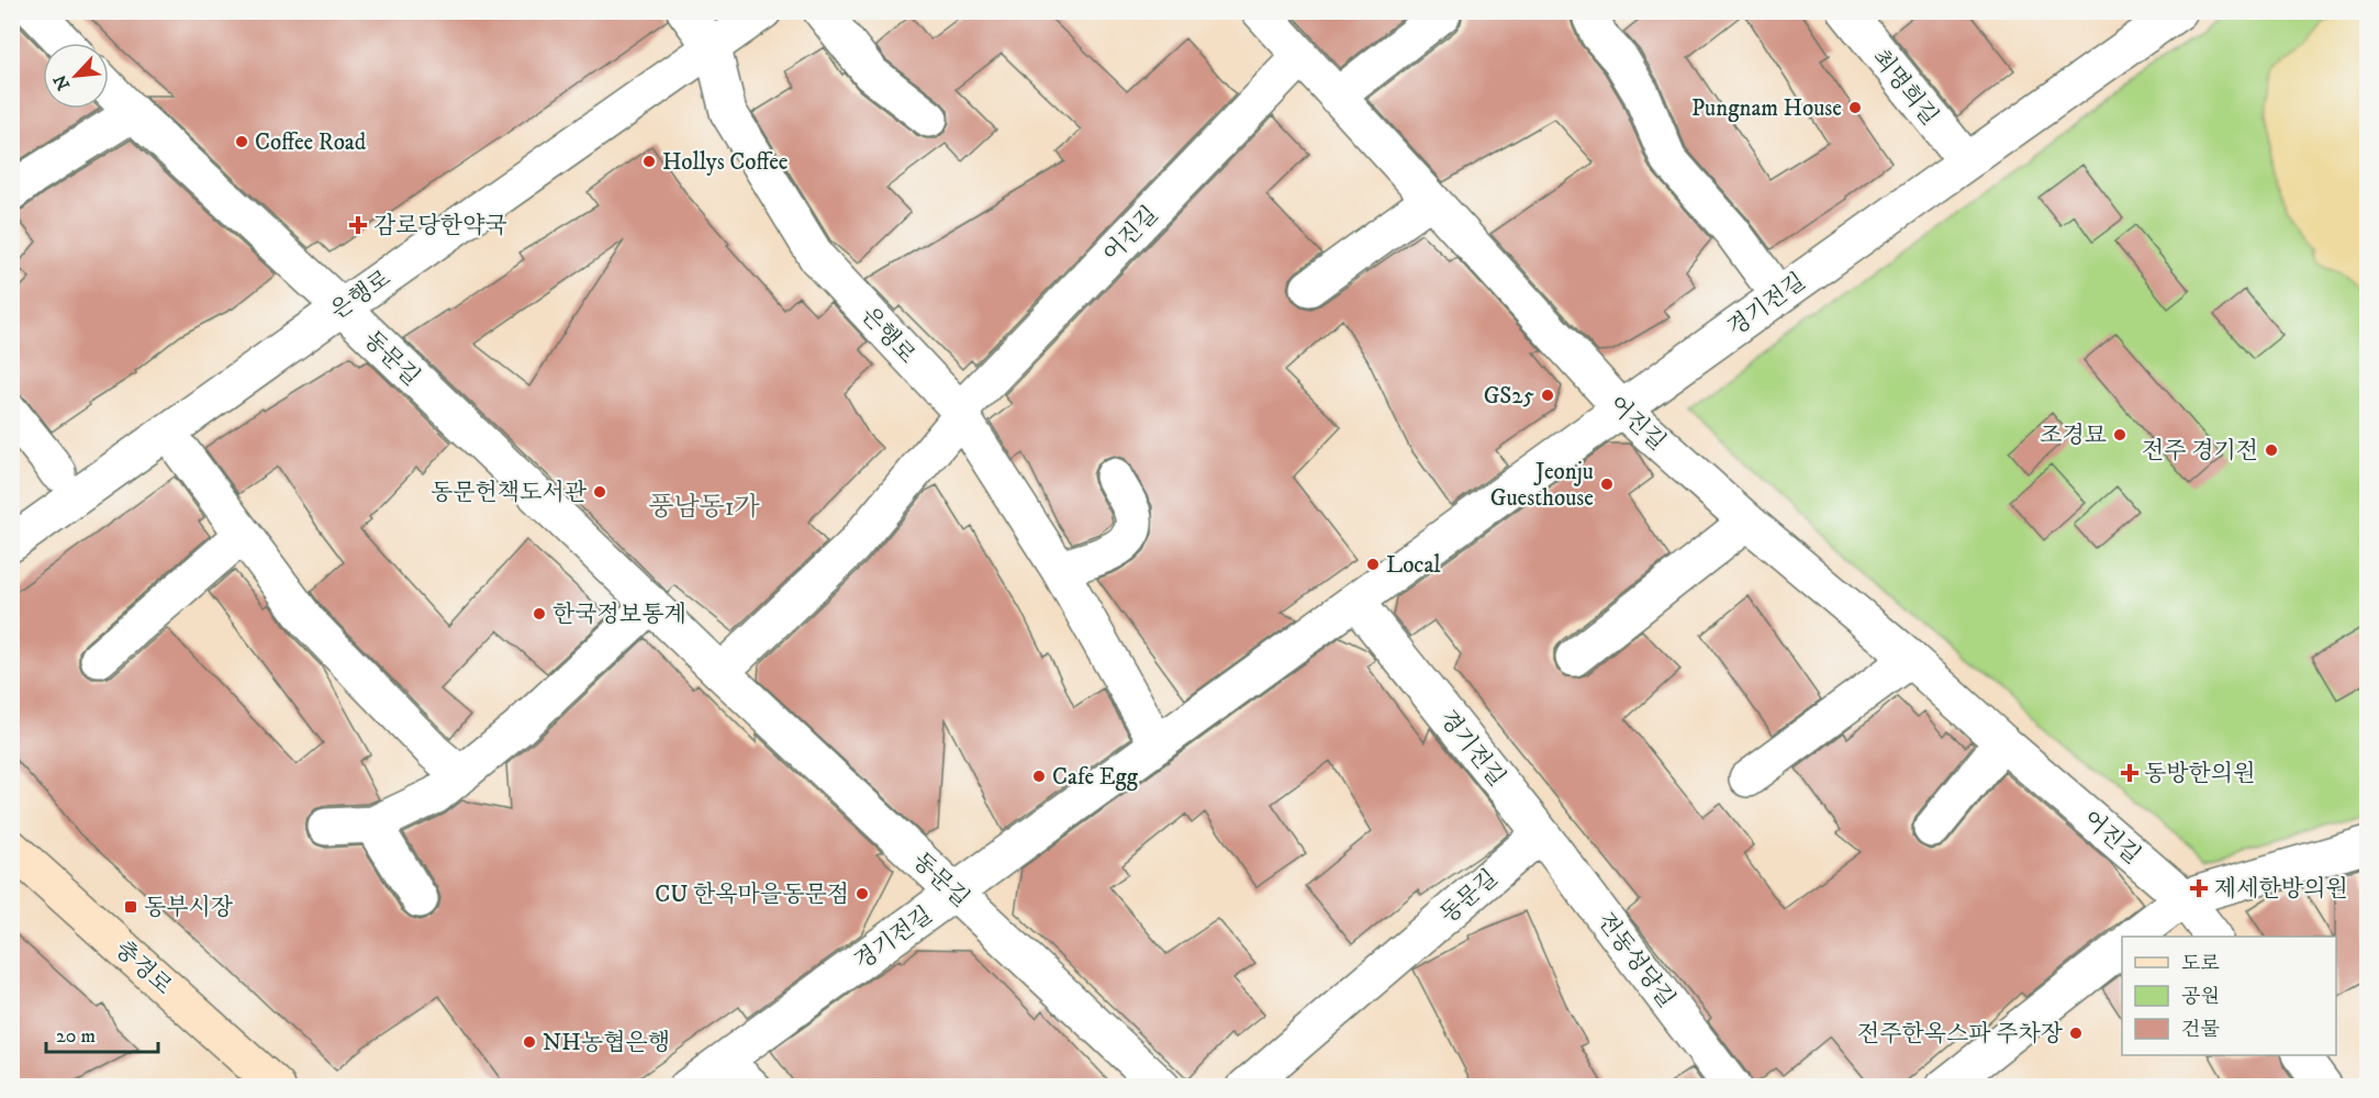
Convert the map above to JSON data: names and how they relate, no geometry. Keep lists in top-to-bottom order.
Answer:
{
  "streets": {
    "street": [
      "최명희길",
      "어진길",
      "은행로",
      "경기전길",
      "동문길",
      "전동성당길",
      "충경로"
    ]
  },
  "crossings": [
    ["최명희길", "경기전길"],
    ["어진길", "은행로"],
    ["어진길", "경기전길"],
    ["은행로", "동문길"],
    ["경기전길", "동문길"],
    ["경기전길", "전동성당길"],
    ["동문길", "전동성당길"]
  ],
  "districts": ["풍남동1가"],
  "places": {
    "other": [
      "Pungnam House",
      "Coffee Road",
      "Hollys Coffee",
      "GS25",
      "조경묘",
      "전주 경기전",
      "Jeonju Guesthouse",
      "동문헌책도서관",
      "Local",
      "한국정보통계",
      "Cafe Egg",
      "CU 한옥마을동문점",
      "전주한옥스파 주차장",
      "NH농협은행"
    ],
    "health": ["감로당한약국", "동방한의원", "제세한방의원"],
    "transit": ["동부시장"]
  },
  "legend": ["도로", "공원", "건물"],
  "scale_bar": "20 m",
  "north": "bottom left"
}
